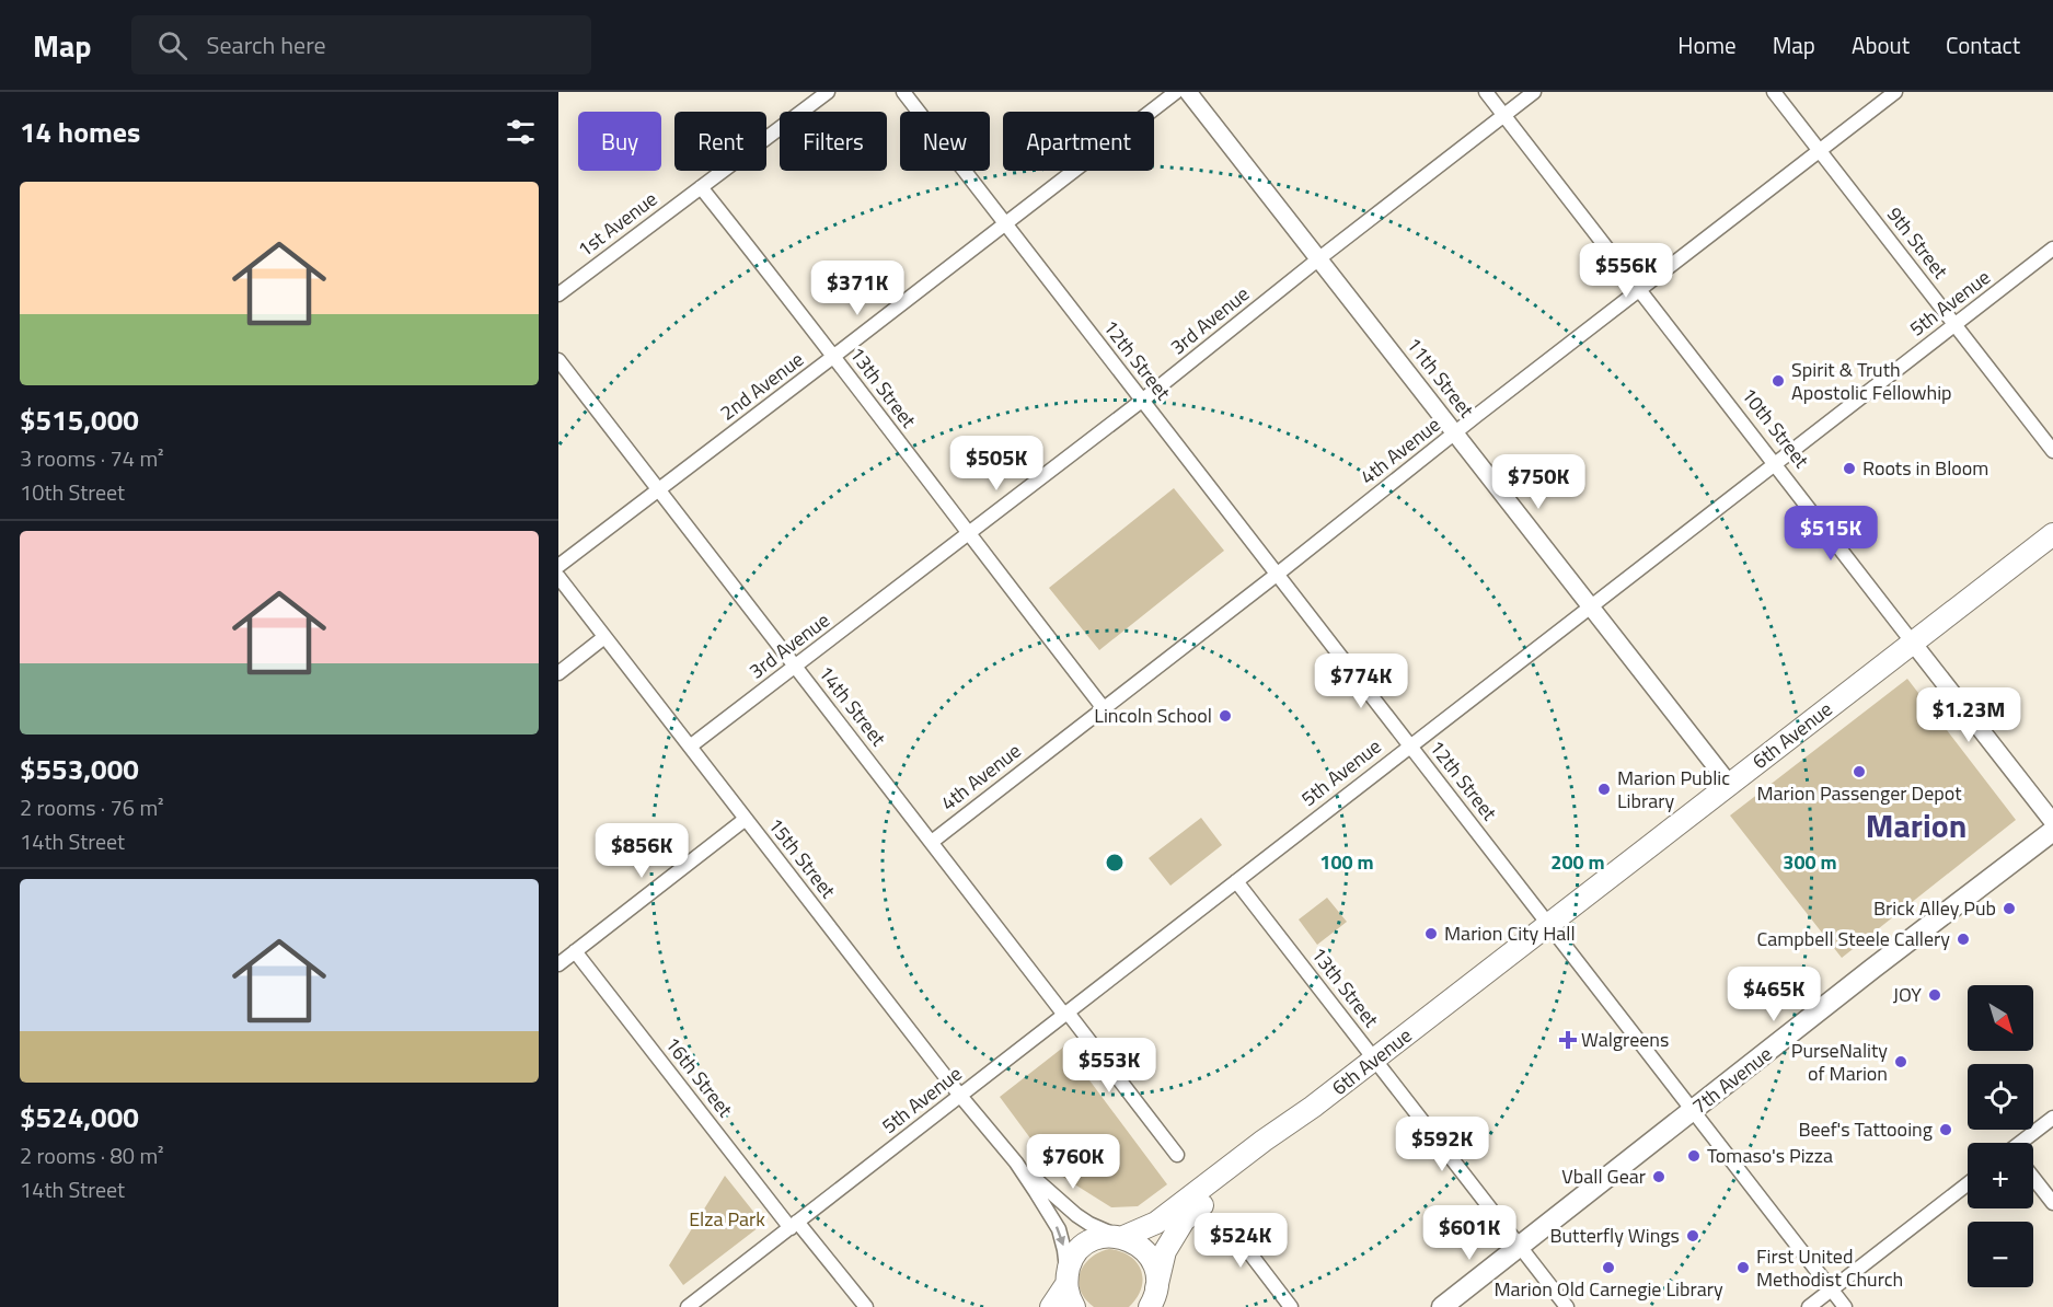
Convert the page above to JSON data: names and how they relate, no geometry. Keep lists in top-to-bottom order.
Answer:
{
  "streets": {
    "main road": ["6th Avenue", "7th Avenue"],
    "street": [
      "1st Avenue",
      "9th Street",
      "5th Avenue",
      "3rd Avenue",
      "12th Street",
      "11th Street",
      "2nd Avenue",
      "13th Street",
      "10th Street",
      "4th Avenue",
      "14th Street",
      "15th Street",
      "16th Street"
    ]
  },
  "crossings": [
    ["1st Avenue", "13th Street"],
    ["9th Street", "5th Avenue"],
    ["9th Street", "4th Avenue"],
    ["5th Avenue", "12th Street"],
    ["5th Avenue", "11th Street"],
    ["5th Avenue", "13th Street"],
    ["5th Avenue", "10th Street"],
    ["5th Avenue", "14th Street"],
    ["5th Avenue", "15th Street"],
    ["5th Avenue", "16th Street"],
    ["3rd Avenue", "12th Street"],
    ["3rd Avenue", "11th Street"],
    ["3rd Avenue", "13th Street"],
    ["3rd Avenue", "10th Street"],
    ["3rd Avenue", "14th Street"],
    ["3rd Avenue", "15th Street"],
    ["12th Street", "2nd Avenue"],
    ["12th Street", "4th Avenue"],
    ["12th Street", "6th Avenue"],
    ["12th Street", "7th Avenue"],
    ["11th Street", "4th Avenue"],
    ["11th Street", "6th Avenue"],
    ["2nd Avenue", "13th Street"],
    ["2nd Avenue", "14th Street"],
    ["13th Street", "4th Avenue"],
    ["13th Street", "6th Avenue"],
    ["13th Street", "7th Avenue"],
    ["10th Street", "4th Avenue"],
    ["10th Street", "6th Avenue"],
    ["4th Avenue", "14th Street"],
    ["6th Avenue", "15th Street"]
  ],
  "districts": ["Marion"],
  "parks": ["Elza Park"],
  "places": {
    "other": [
      "Spirit & Truth Apostolic Fellowhip",
      "Roots in Bloom",
      "Lincoln School",
      "Marion Passenger Depot",
      "Marion Public Library",
      "Brick Alley Pub",
      "Marion City Hall",
      "Campbell Steele Callery",
      "JOY",
      "PurseNality of Marion",
      "Beef's Tattooing",
      "Tomaso's Pizza",
      "Vball Gear",
      "Butterfly Wings",
      "Marion Old Carnegie Library",
      "First United Methodist Church"
    ],
    "health": ["Walgreens"]
  },
  "north": "bottom right",
  "page": {
    "header": "Map",
    "search": "Search here",
    "nav": [
      "Home",
      "Map",
      "About",
      "Contact"
    ],
    "heading": "14 homes",
    "chip": [
      "Buy",
      "Rent",
      "Filters",
      "New",
      "Apartment"
    ],
    "list": [
      {
        "name": "$515,000",
        "note": "3 rooms · 74 m² · 10th Street"
      },
      {
        "name": "$553,000",
        "note": "2 rooms · 76 m² · 14th Street"
      },
      {
        "name": "$524,000",
        "note": "2 rooms · 80 m² · 14th Street"
      }
    ],
    "price": [
      "$556K",
      "$371K",
      "$505K",
      "$750K",
      "$515K",
      "$774K",
      "$1.23M",
      "$856K",
      "$465K",
      "$553K",
      "$592K",
      "$760K",
      "$601K",
      "$524K"
    ],
    "map_buttons": ["+", "−"]
  },
  "rings": ["100 m", "200 m", "300 m"]
}
